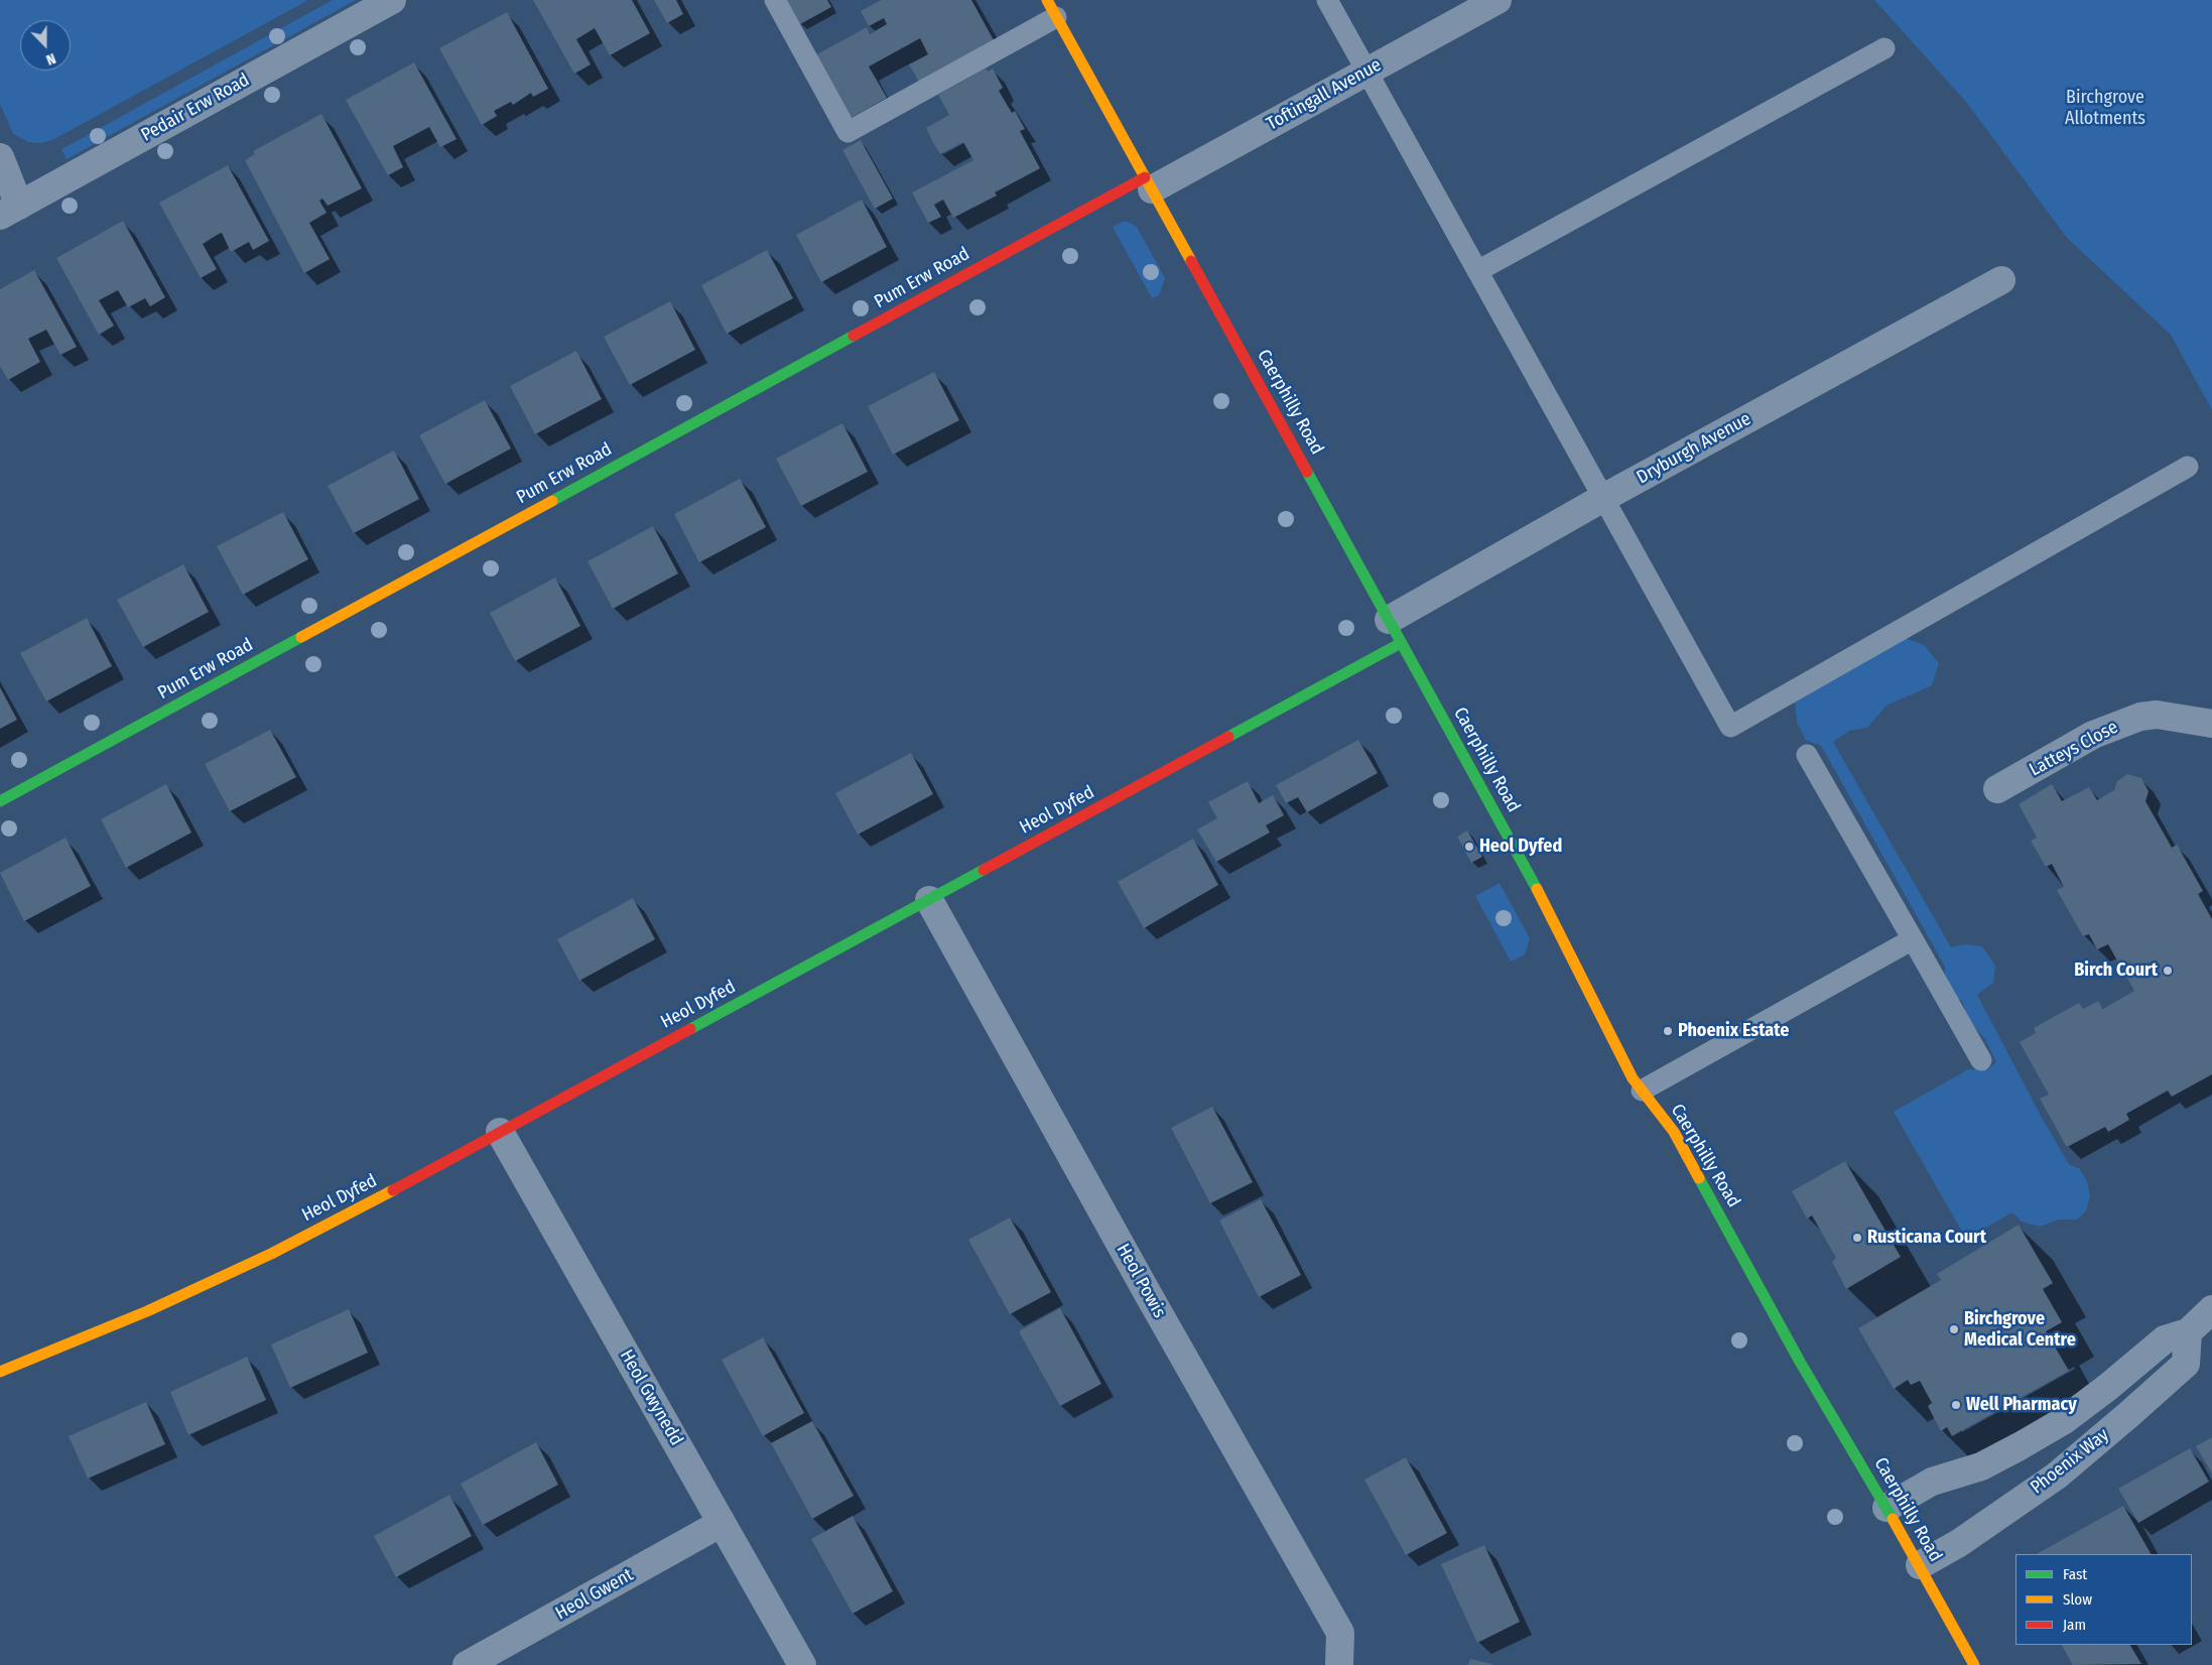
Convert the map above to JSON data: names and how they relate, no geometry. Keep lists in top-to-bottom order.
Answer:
{
  "streets": {
    "street": [
      "Toftingall Avenue",
      "Pedair Erw Road",
      "Pum Erw Road",
      "Caerphilly Road",
      "Dryburgh Avenue",
      "Latteys Close",
      "Heol Dyfed",
      "Heol Powis",
      "Heol Gwynedd",
      "Phoenix Way",
      "Heol Gwent"
    ]
  },
  "crossings": [
    ["Toftingall Avenue", "Pum Erw Road"],
    ["Toftingall Avenue", "Caerphilly Road"],
    ["Pum Erw Road", "Caerphilly Road"],
    ["Caerphilly Road", "Dryburgh Avenue"],
    ["Caerphilly Road", "Heol Dyfed"],
    ["Caerphilly Road", "Phoenix Way"],
    ["Heol Dyfed", "Heol Powis"],
    ["Heol Dyfed", "Heol Gwynedd"],
    ["Heol Gwynedd", "Heol Gwent"]
  ],
  "parks": ["Birchgrove Allotments"],
  "places": [
    "Heol Dyfed",
    "Birch Court",
    "Phoenix Estate",
    "Rusticana Court",
    "Birchgrove Medical Centre",
    "Well Pharmacy"
  ],
  "legend": ["Fast", "Slow", "Jam"],
  "north": "bottom"
}
